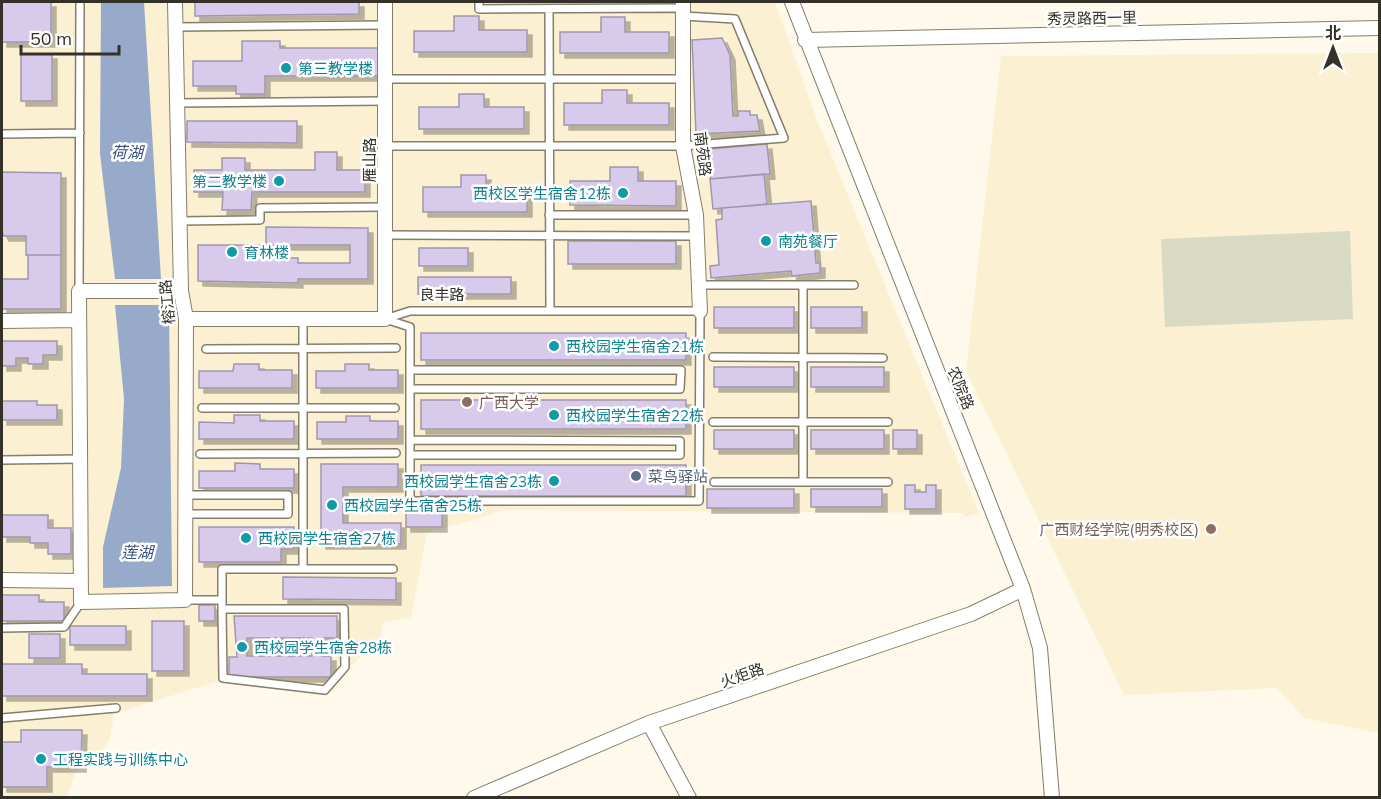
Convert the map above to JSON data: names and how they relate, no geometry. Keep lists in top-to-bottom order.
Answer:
{
  "streets": {
    "street": [
      "秀灵路西一里",
      "南苑路",
      "雁山路",
      "良丰路",
      "榕江路",
      "农院路",
      "火炬路"
    ]
  },
  "crossings": [
    ["秀灵路西一里", "农院路"],
    ["南苑路", "良丰路"],
    ["雁山路", "良丰路"],
    ["良丰路", "榕江路"],
    ["农院路", "火炬路"]
  ],
  "water": ["荷湖", "莲湖"],
  "places": [
    "第三教学楼",
    "第二教学楼",
    "西校区学生宿舍12栋",
    "南苑餐厅",
    "育林楼",
    "西校园学生宿舍21栋",
    "广西大学",
    "西校园学生宿舍22栋",
    "菜鸟驿站",
    "西校园学生宿舍23栋",
    "西校园学生宿舍25栋",
    "广西财经学院(明秀校区)",
    "西校园学生宿舍27栋",
    "西校园学生宿舍28栋",
    "工程实践与训练中心"
  ],
  "scale_bar": "50 m",
  "north": "top"
}
